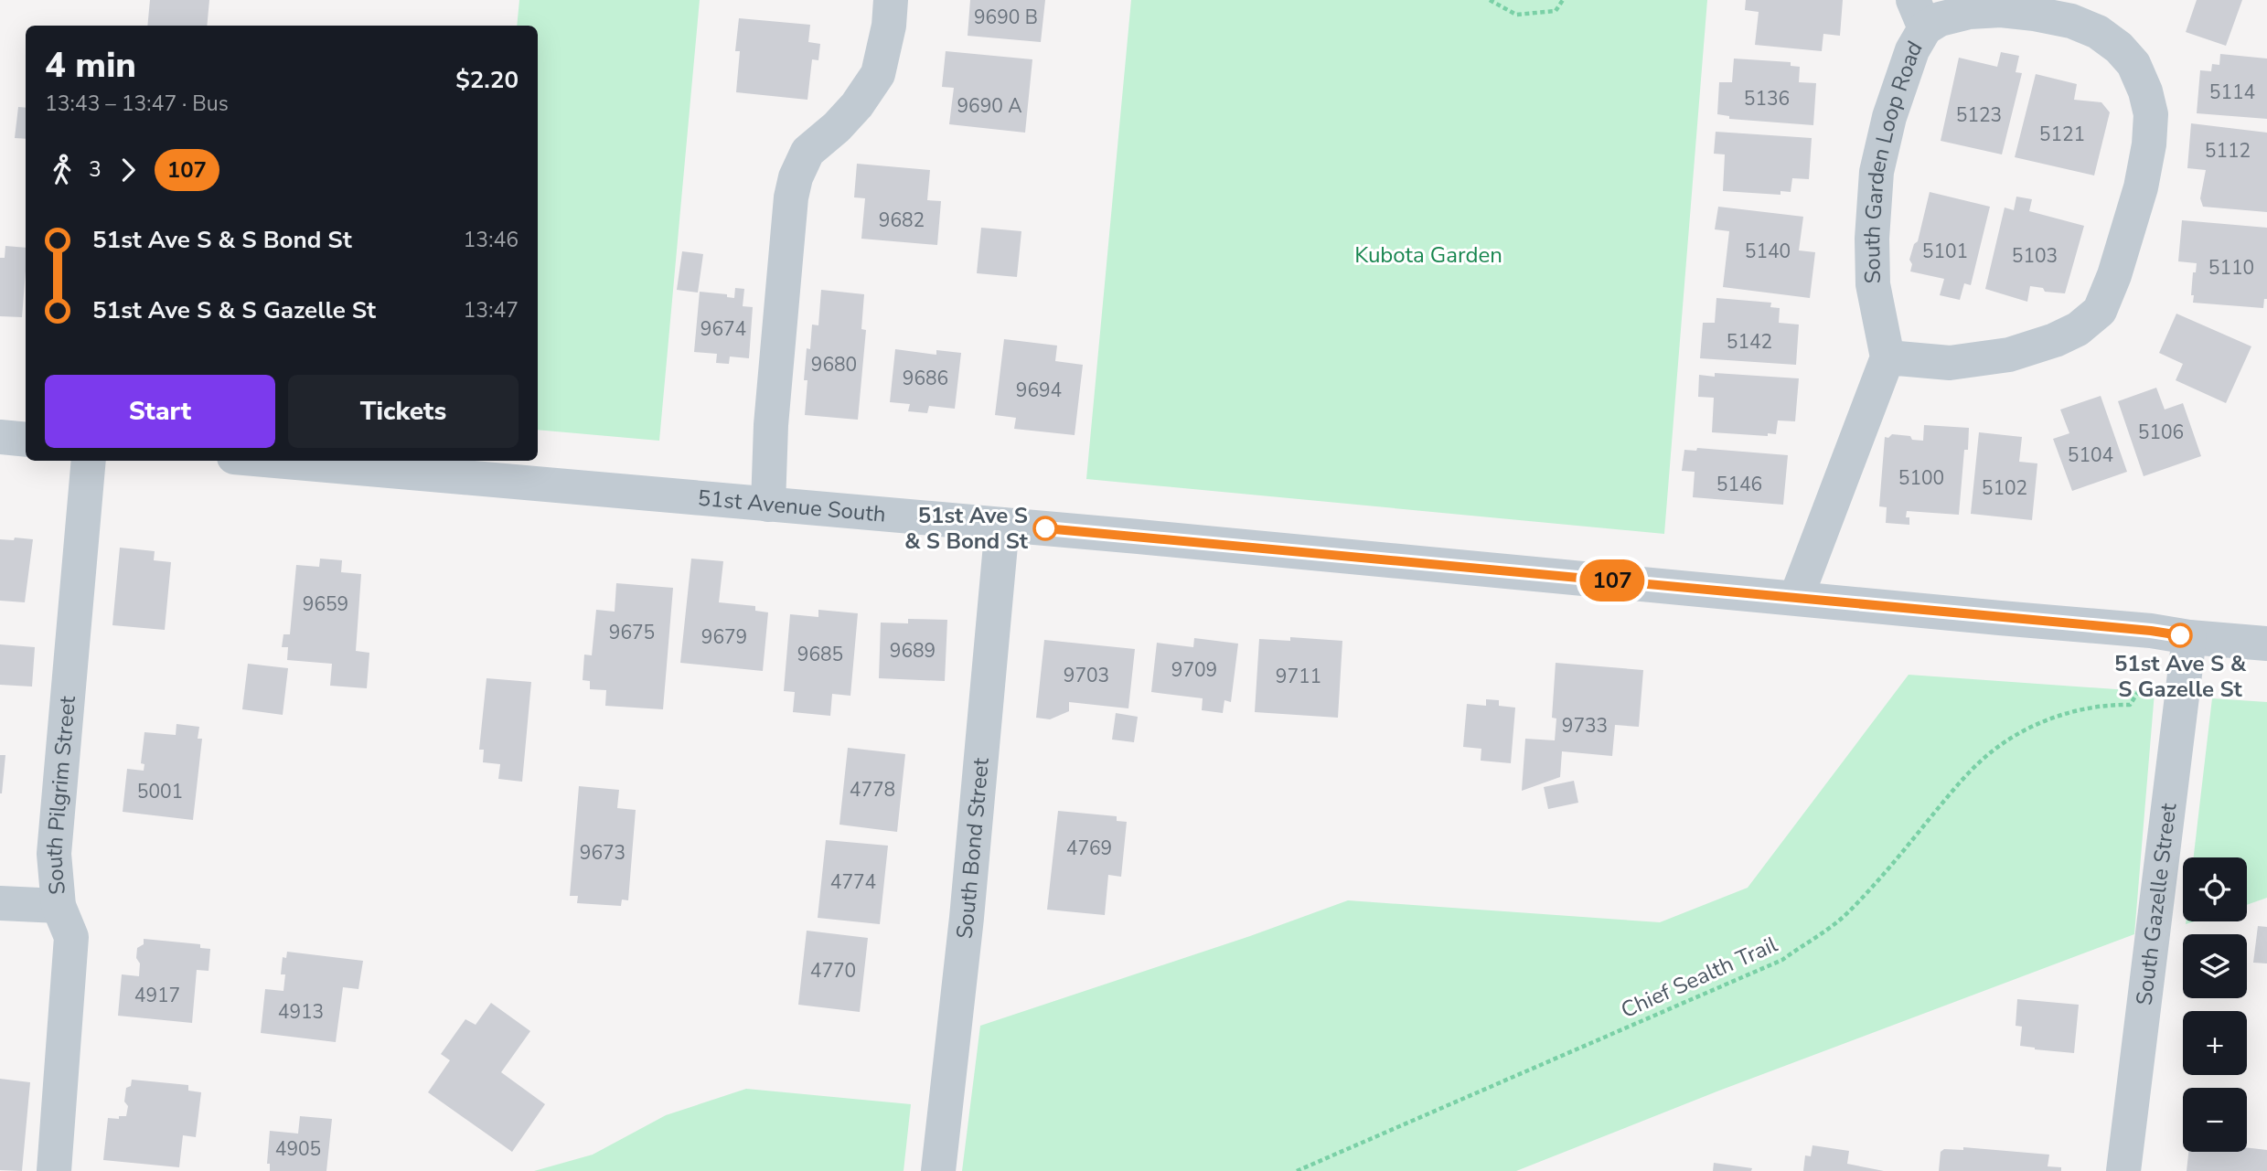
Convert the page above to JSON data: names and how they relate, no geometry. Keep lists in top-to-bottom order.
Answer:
{
  "streets": {
    "street": [
      "South Garden Loop Road",
      "51st Avenue South",
      "South Pilgrim Street",
      "South Bond Street",
      "South Gazelle Street"
    ],
    "path": ["Chief Sealth Trail"]
  },
  "crossings": [
    ["51st Avenue South", "South Bond Street"],
    ["51st Avenue South", "South Gazelle Street"]
  ],
  "parks": ["Kubota Garden"],
  "places": ["51st Ave S & S Bond St", "51st Ave S & S Gazelle St"],
  "lines": ["bus line 107"],
  "house_numbers": [
    "9690 B",
    "5114",
    "5136",
    "9690 A",
    "5123",
    "5121",
    "5112",
    "9682",
    "5140",
    "5101",
    "5103",
    "5110",
    "9674",
    "5142",
    "9680",
    "9686",
    "9694",
    "5106",
    "5104",
    "5100",
    "5146",
    "5102",
    "9659",
    "9675",
    "9679",
    "9689",
    "9685",
    "9709",
    "9703",
    "9711",
    "9733",
    "4778",
    "5001",
    "4769",
    "9673",
    "4774",
    "4770",
    "4917",
    "4913",
    "4905"
  ],
  "page": {
    "on_map": "107",
    "heading": ["4 min", "13:43 – 13:47 · Bus", "$2.20"],
    "legs": ["3", "107"],
    "list": [
      {
        "name": "51st Ave S & S Bond St",
        "value": "13:46"
      },
      {
        "name": "51st Ave S & S Gazelle St",
        "value": "13:47"
      }
    ],
    "buttons": ["Start", "Tickets"],
    "map_buttons": ["+", "−"]
  }
}
